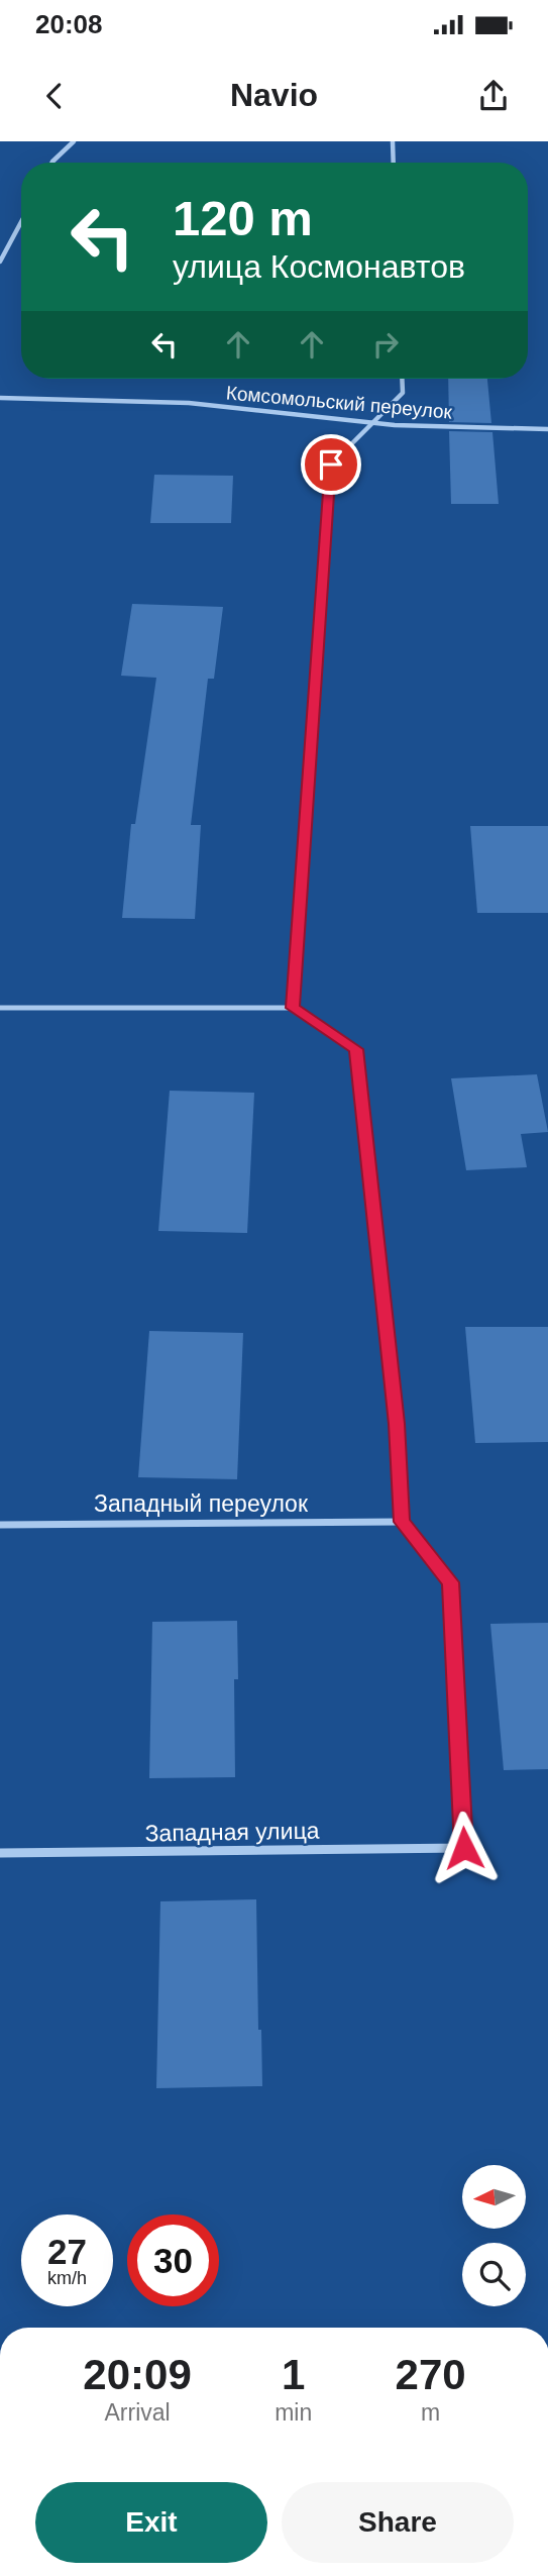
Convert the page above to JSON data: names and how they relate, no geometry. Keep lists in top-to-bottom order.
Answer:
{
  "streets": {
    "street": ["Комсомольский переулок", "Западный переулок", "Западная улица"]
  },
  "crossings": [
    ["Западный переулок", "Западная улица"]
  ],
  "north": "left",
  "page": {
    "status": "20:08",
    "header": "Navio",
    "turn": ["120 m", "улица Космонавтов"],
    "speed": "27 km/h",
    "limit": "30",
    "eta": [
      "20:09",
      "Arrival",
      "1",
      "min",
      "270",
      "m"
    ],
    "buttons": ["Exit", "Share"]
  }
}
